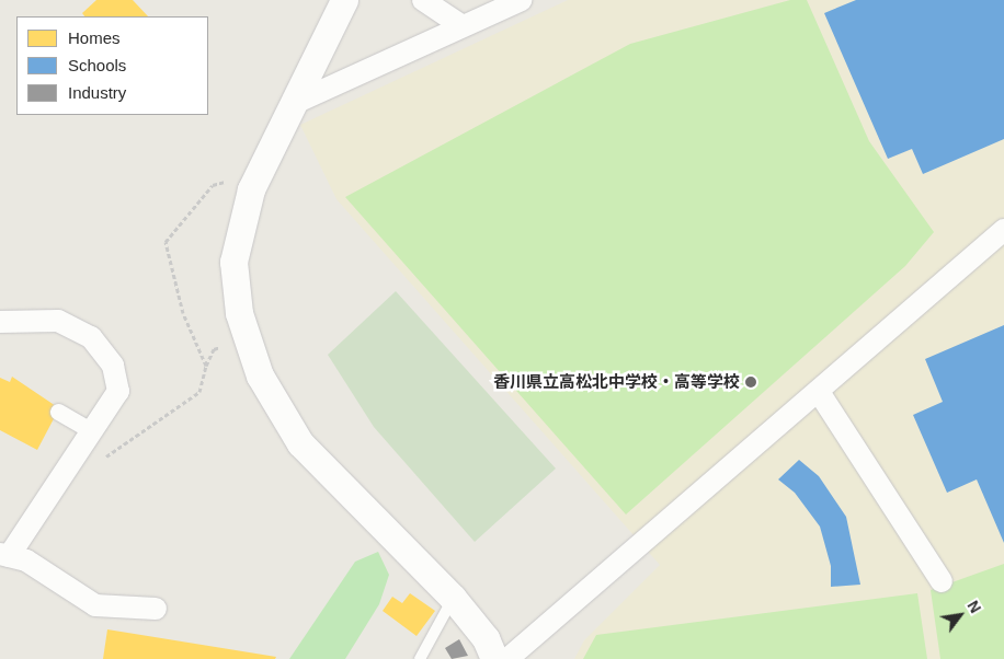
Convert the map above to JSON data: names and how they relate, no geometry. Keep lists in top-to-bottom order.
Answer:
{
  "places": ["香川県立高松北中学校・高等学校"],
  "legend": ["Homes", "Schools", "Industry"],
  "north": "top right"
}
